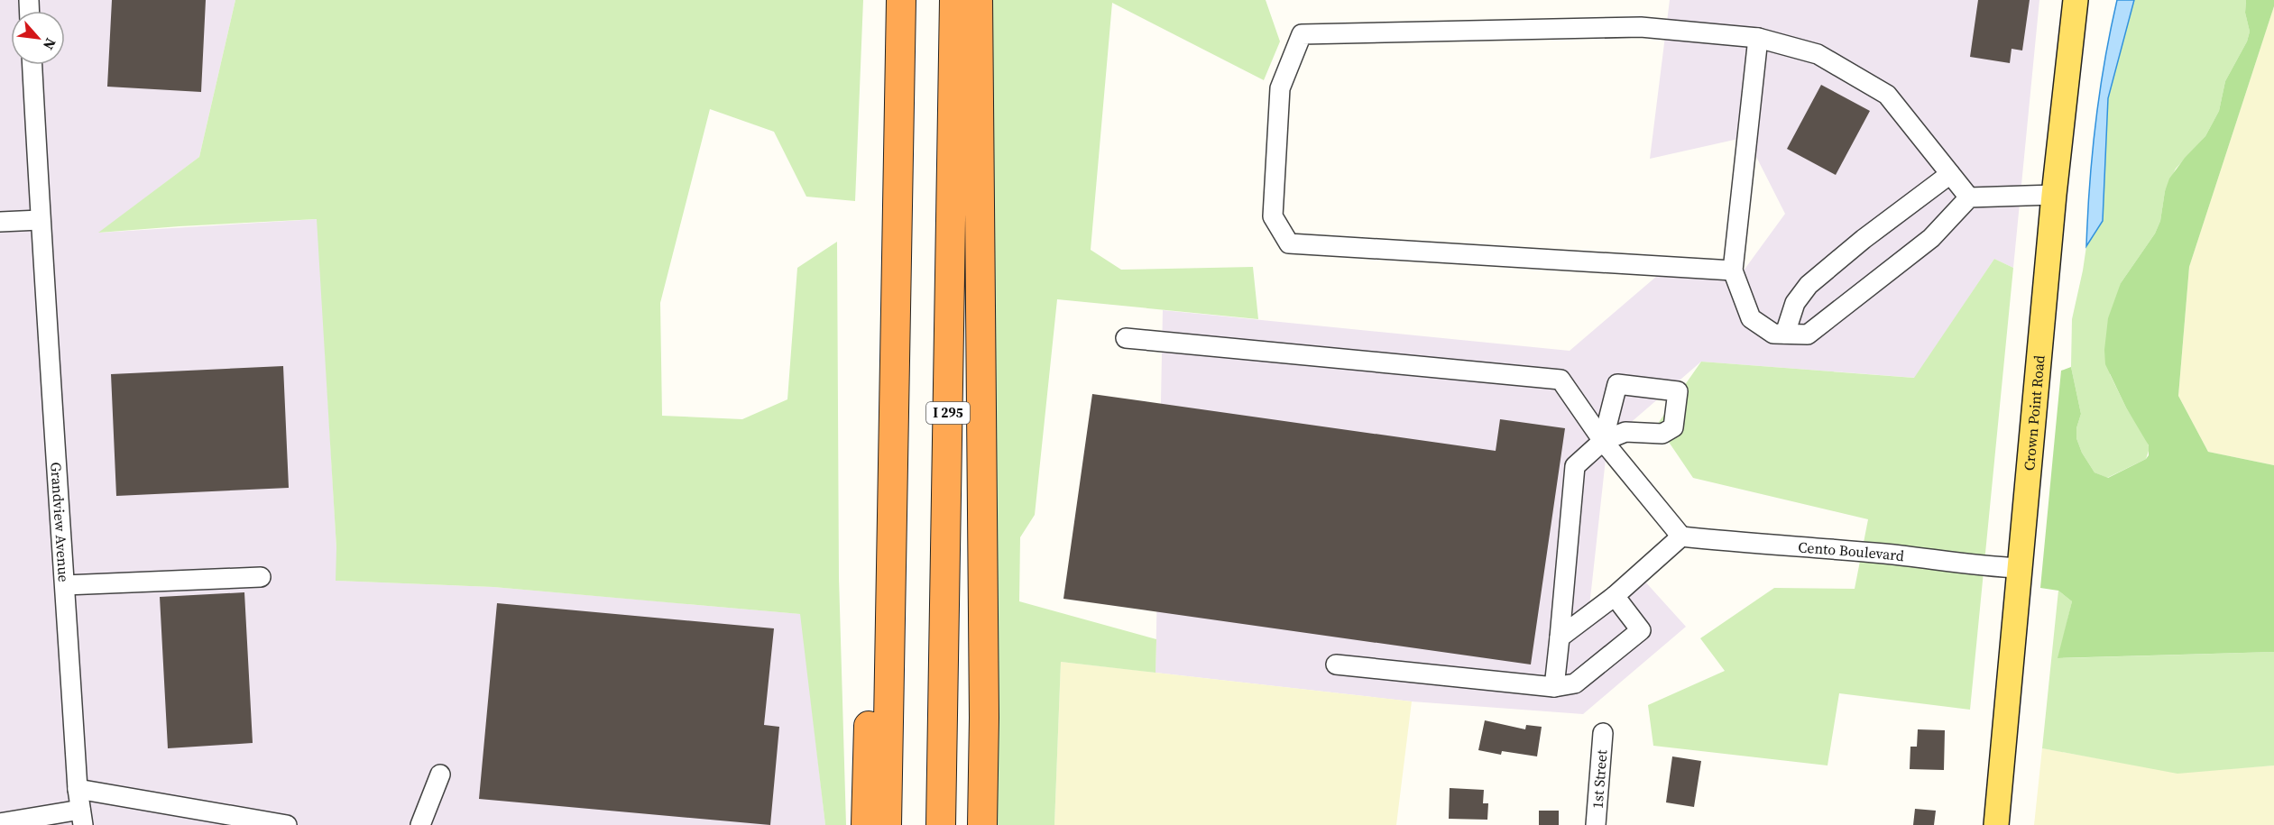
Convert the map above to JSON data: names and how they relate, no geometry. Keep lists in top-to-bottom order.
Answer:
{
  "streets": {
    "highway": ["I 295"],
    "main road": ["Crown Point Road"],
    "street": ["Grandview Avenue", "Cento Boulevard", "1st Street"]
  },
  "crossings": [
    ["Crown Point Road", "Cento Boulevard"]
  ],
  "north": "bottom right"
}
